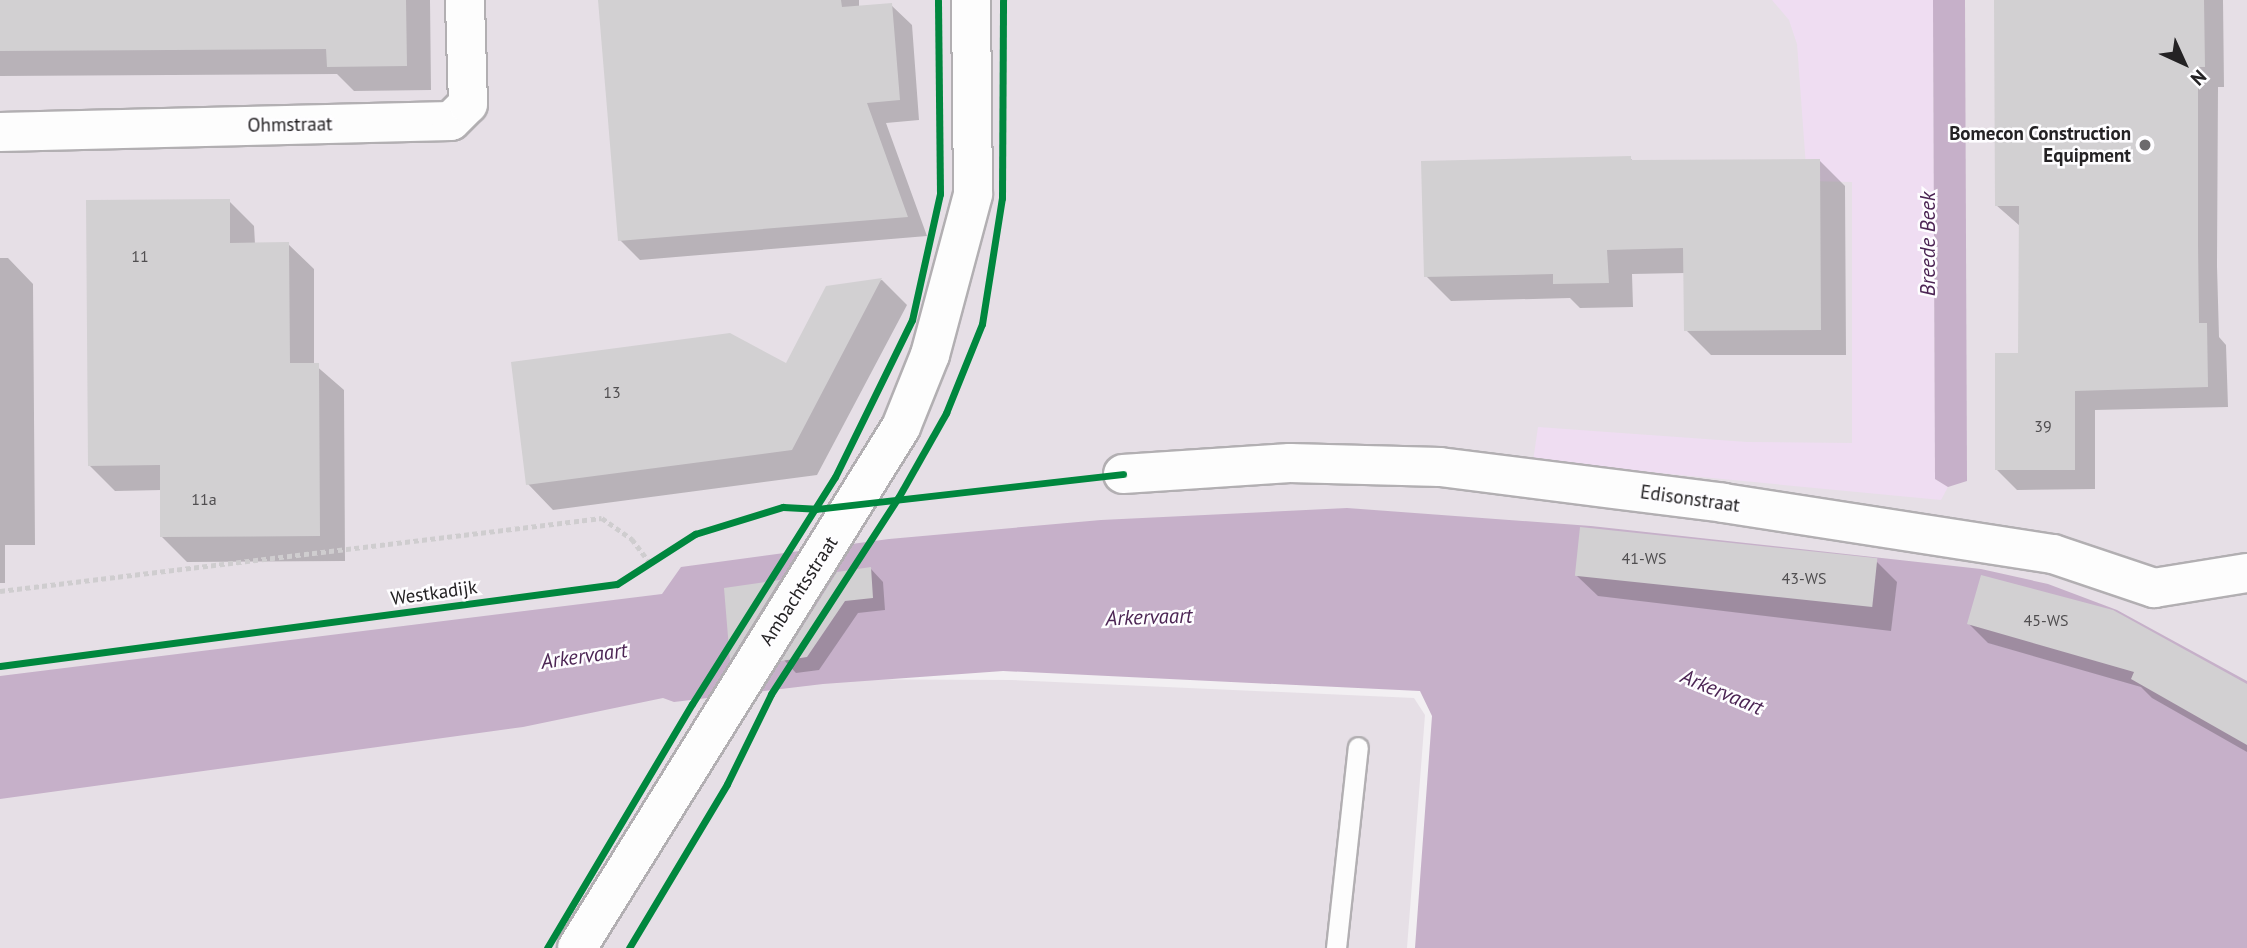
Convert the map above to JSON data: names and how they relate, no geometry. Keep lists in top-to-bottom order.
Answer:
{
  "streets": {
    "street": ["Ohmstraat", "Edisonstraat", "Ambachtsstraat"],
    "cycle path": ["Westkadijk"]
  },
  "water": ["Breede Beek", "Arkervaart"],
  "places": ["Bomecon Construction Equipment"],
  "house_numbers": [
    "11",
    "13",
    "39",
    "11a",
    "41-WS",
    "43-WS",
    "45-WS"
  ],
  "north": "bottom right"
}
